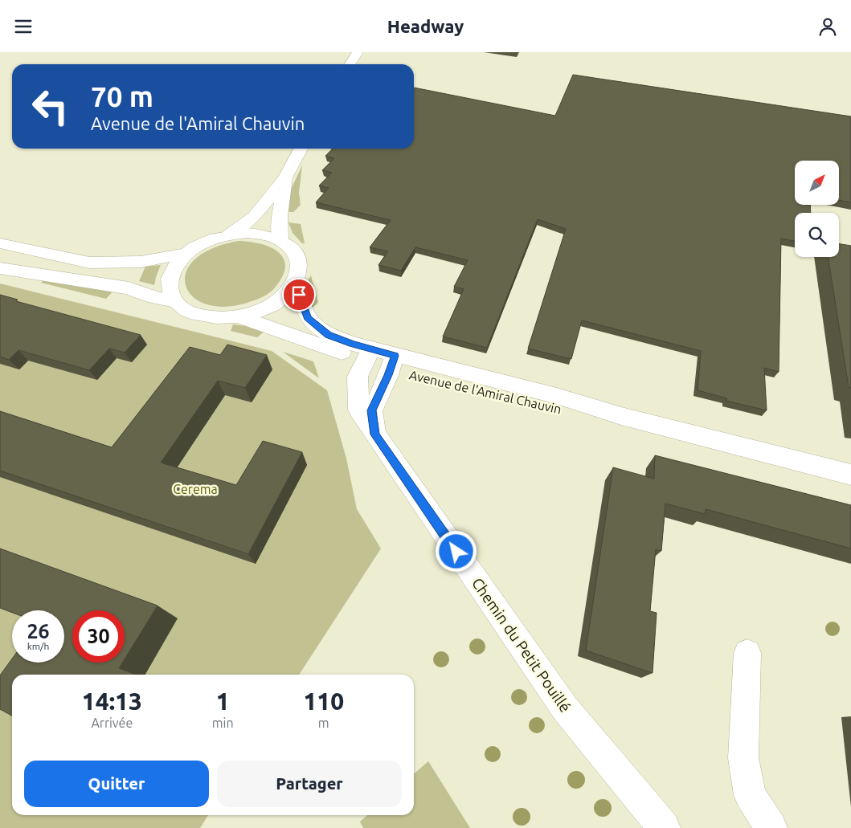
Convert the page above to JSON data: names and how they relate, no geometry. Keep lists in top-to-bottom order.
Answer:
{
  "streets": {
    "main road": ["Avenue de l'Amiral Chauvin", "Chemin du Petit Pouillé"]
  },
  "crossings": [
    ["Avenue de l'Amiral Chauvin", "Chemin du Petit Pouillé"]
  ],
  "parks": ["Cerema"],
  "north": "top right",
  "page": {
    "header": "Headway",
    "turn": ["70 m", "Avenue de l'Amiral Chauvin"],
    "speed": "26 km/h",
    "limit": "30",
    "eta": [
      "14:13",
      "Arrivée",
      "1",
      "min",
      "110",
      "m"
    ],
    "buttons": ["Quitter", "Partager"]
  }
}
